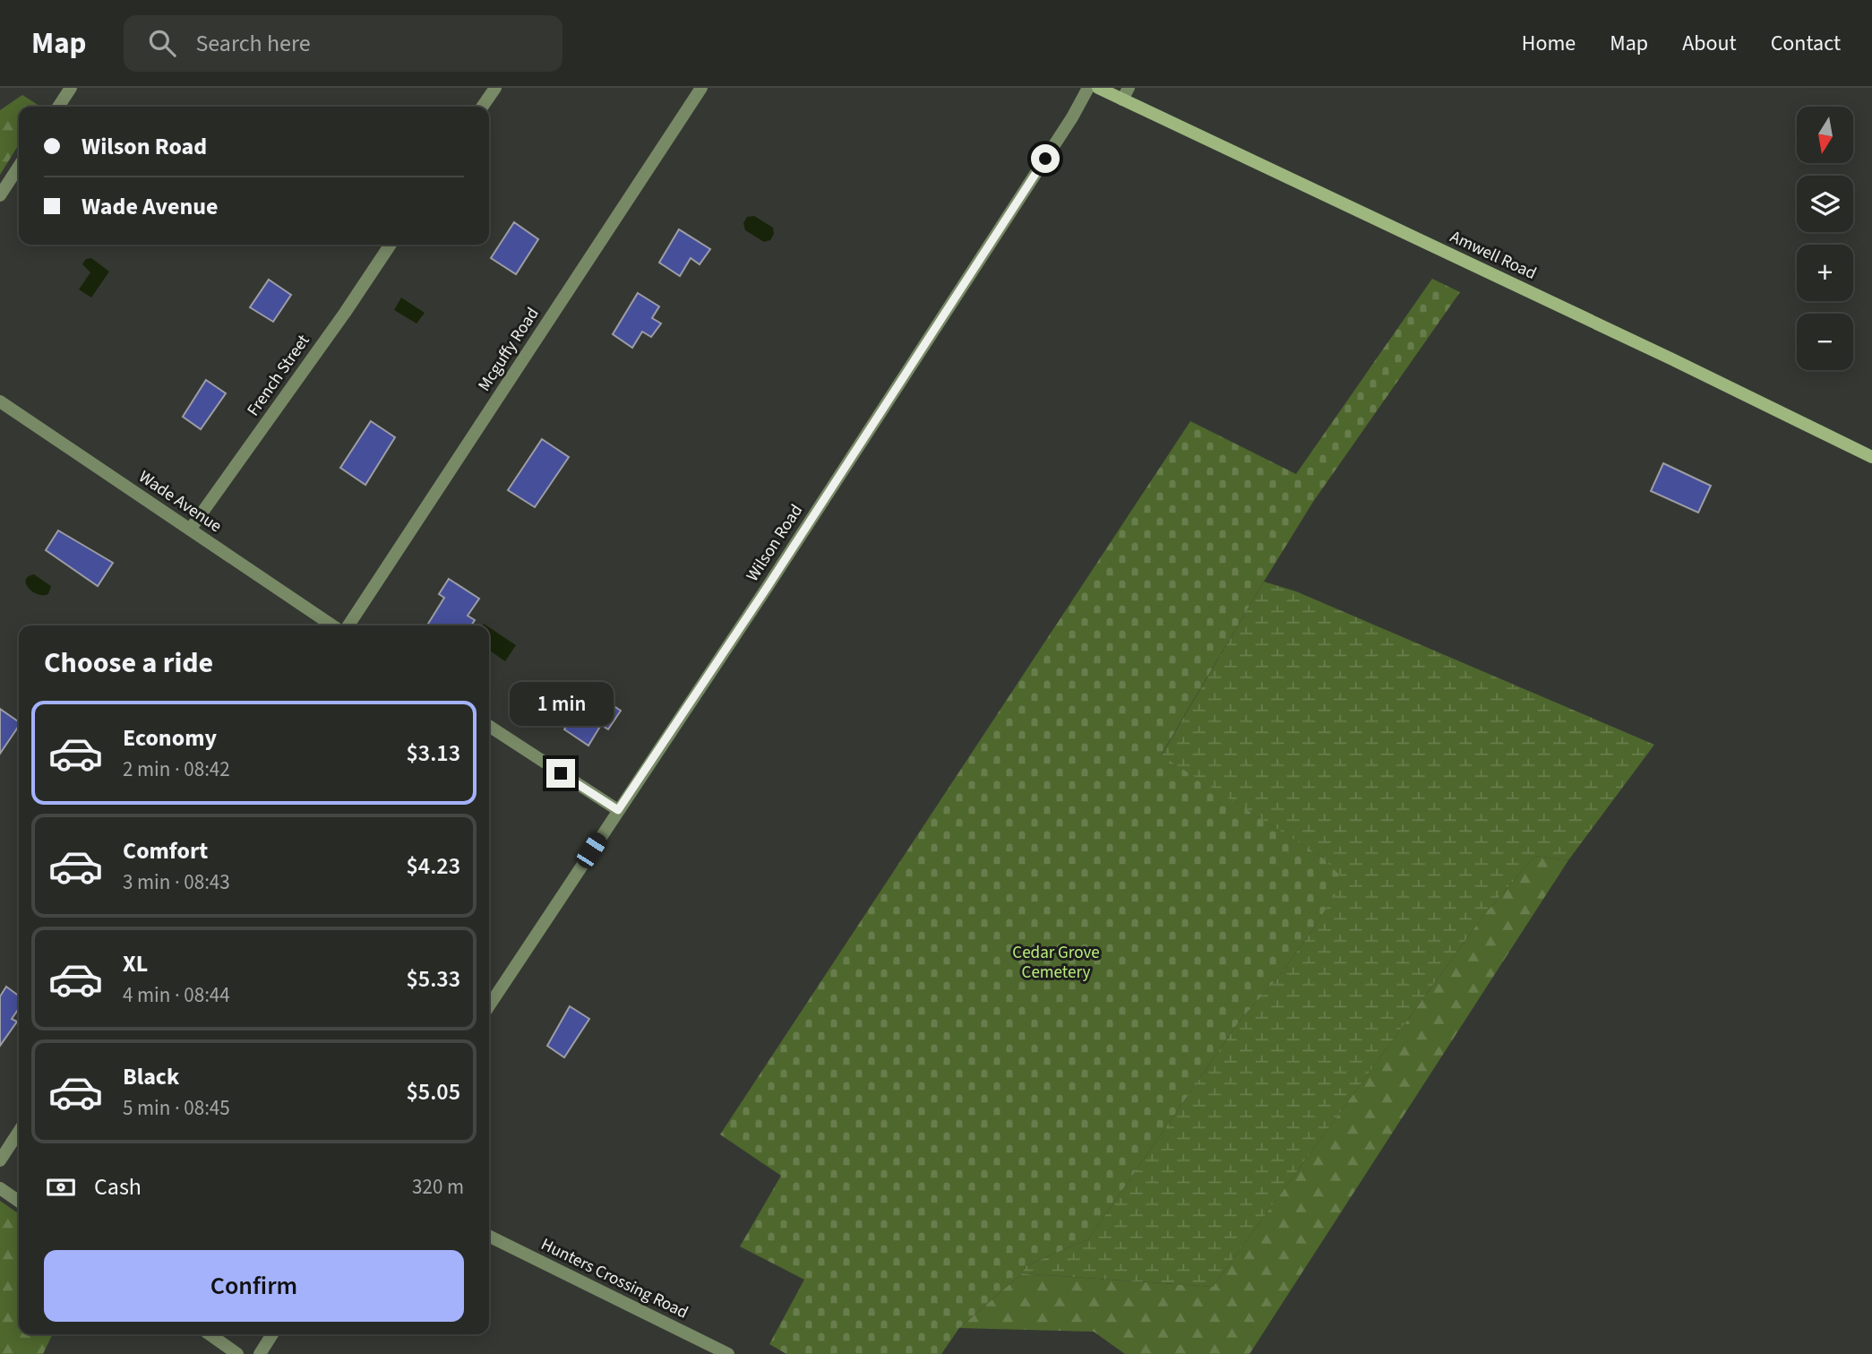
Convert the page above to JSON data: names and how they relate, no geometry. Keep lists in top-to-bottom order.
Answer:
{
  "streets": {
    "main road": ["Amwell Road"],
    "street": [
      "Mcguffy Road",
      "French Street",
      "Wade Avenue",
      "Wilson Road",
      "Hunters Crossing Road"
    ]
  },
  "crossings": [
    ["French Street", "Wade Avenue"]
  ],
  "parks": ["Cedar Grove Cemetery"],
  "north": "bottom",
  "page": {
    "header": "Map",
    "search": "Search here",
    "nav": [
      "Home",
      "Map",
      "About",
      "Contact"
    ],
    "map_buttons": ["+", "−"],
    "banner": ["Wilson Road", "Wade Avenue"],
    "heading": "Choose a ride",
    "bubble": "1 min",
    "list": [
      {
        "name": "Economy",
        "note": "2 min · 08:42",
        "value": "$3.13"
      },
      {
        "name": "Comfort",
        "note": "3 min · 08:43",
        "value": "$4.23"
      },
      {
        "name": "XL",
        "note": "4 min · 08:44",
        "value": "$5.33"
      },
      {
        "name": "Black",
        "note": "5 min · 08:45",
        "value": "$5.05"
      }
    ],
    "pay": ["Cash", "320 m"],
    "buttons": "Confirm"
  }
}
